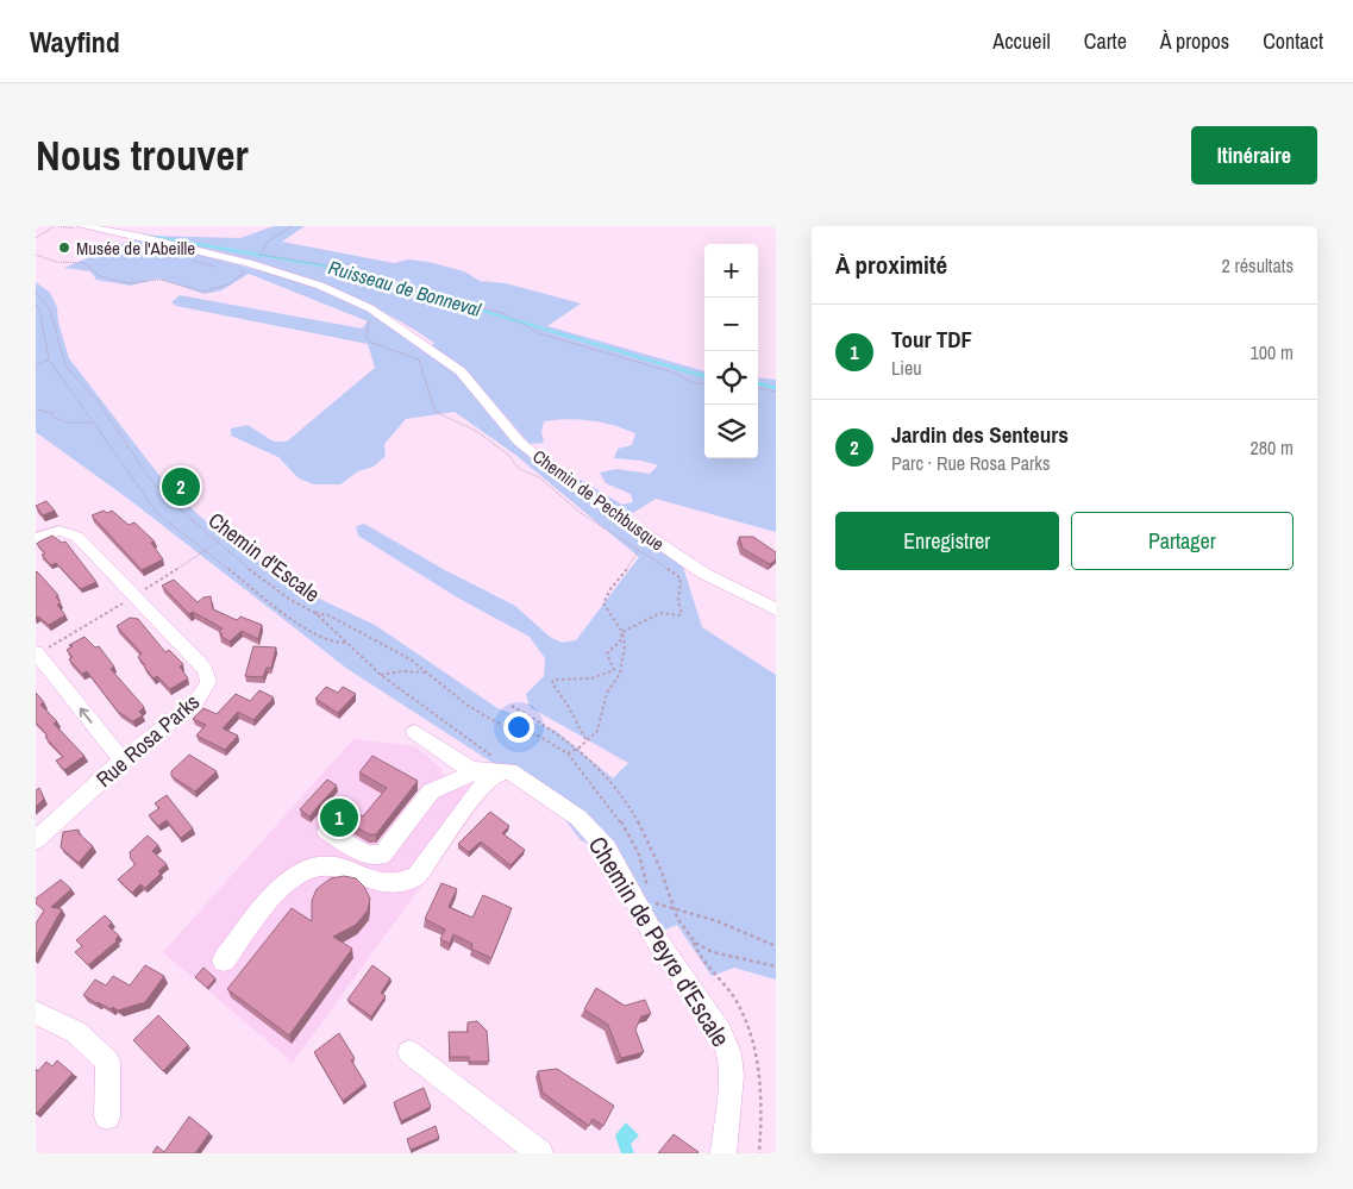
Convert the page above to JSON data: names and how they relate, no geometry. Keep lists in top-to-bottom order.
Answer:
{
  "streets": {
    "street": ["Chemin de Pechbusque", "Rue Rosa Parks", "Chemin de Peyre d'Escale"],
    "path": ["Chemin d'Escale"]
  },
  "crossings": [
    ["Chemin d'Escale", "Chemin de Peyre d'Escale"]
  ],
  "water": ["Ruisseau de Bonneval"],
  "places": ["Musée de l'Abeille"],
  "page": {
    "header": "Wayfind",
    "nav": [
      "Accueil",
      "Carte",
      "À propos",
      "Contact"
    ],
    "buttons": [
      "Itinéraire",
      ["Enregistrer", "Partager"]
    ],
    "title": "Nous trouver",
    "heading": ["À proximité", "2 résultats"],
    "map_buttons": ["+", "−"],
    "list": [
      {
        "mark": "1",
        "name": "Tour TDF",
        "note": "Lieu",
        "value": "100 m"
      },
      {
        "mark": "2",
        "name": "Jardin des Senteurs",
        "note": "Parc · Rue Rosa Parks",
        "value": "280 m"
      }
    ],
    "pins": ["2", "1"]
  }
}
